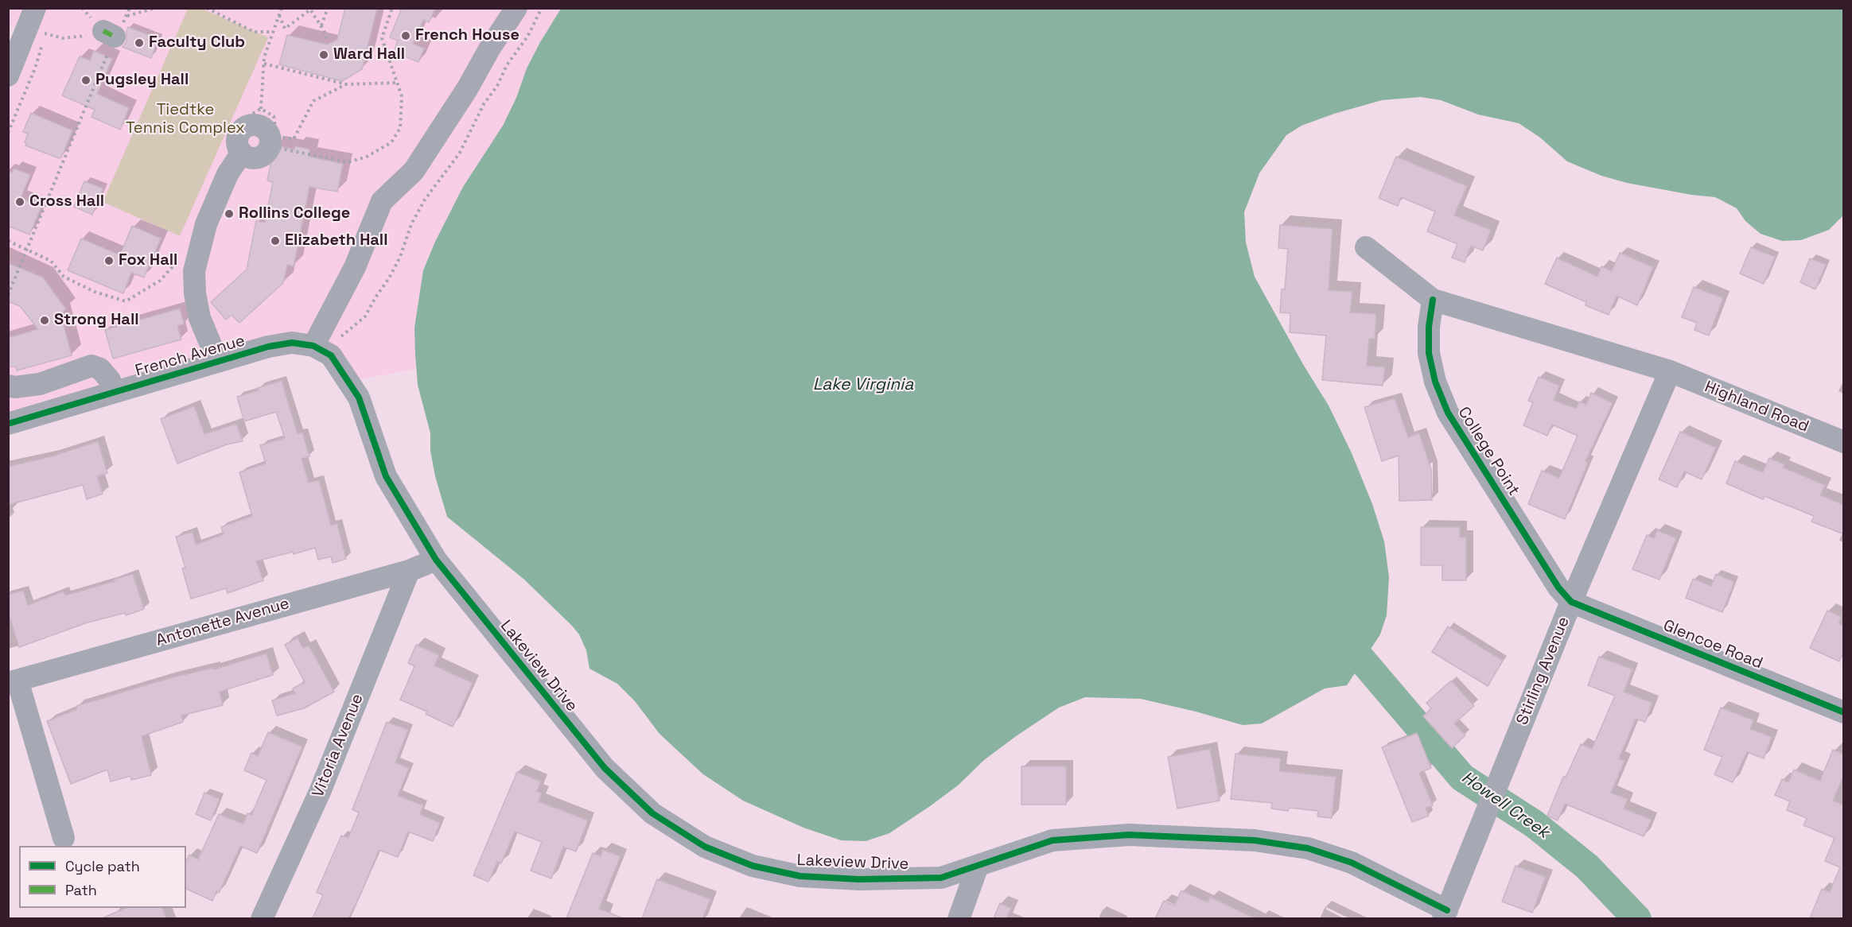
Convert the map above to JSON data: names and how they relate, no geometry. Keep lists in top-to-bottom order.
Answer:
{
  "streets": {
    "street": [
      "French Avenue",
      "Highland Road",
      "College Point",
      "Antonette Avenue",
      "Glencoe Road",
      "Lakeview Drive",
      "Stirling Avenue",
      "Vitoria Avenue"
    ]
  },
  "crossings": [
    ["French Avenue", "Lakeview Drive"],
    ["Highland Road", "Stirling Avenue"],
    ["College Point", "Glencoe Road"],
    ["College Point", "Stirling Avenue"],
    ["Antonette Avenue", "Lakeview Drive"],
    ["Antonette Avenue", "Vitoria Avenue"],
    ["Glencoe Road", "Stirling Avenue"],
    ["Lakeview Drive", "Stirling Avenue"]
  ],
  "water": ["Lake Virginia", "Howell Creek"],
  "parks": ["Tiedtke Tennis Complex"],
  "places": [
    "French House",
    "Faculty Club",
    "Ward Hall",
    "Pugsley Hall",
    "Cross Hall",
    "Rollins College",
    "Elizabeth Hall",
    "Fox Hall",
    "Strong Hall"
  ],
  "legend": ["Cycle path", "Path"]
}
